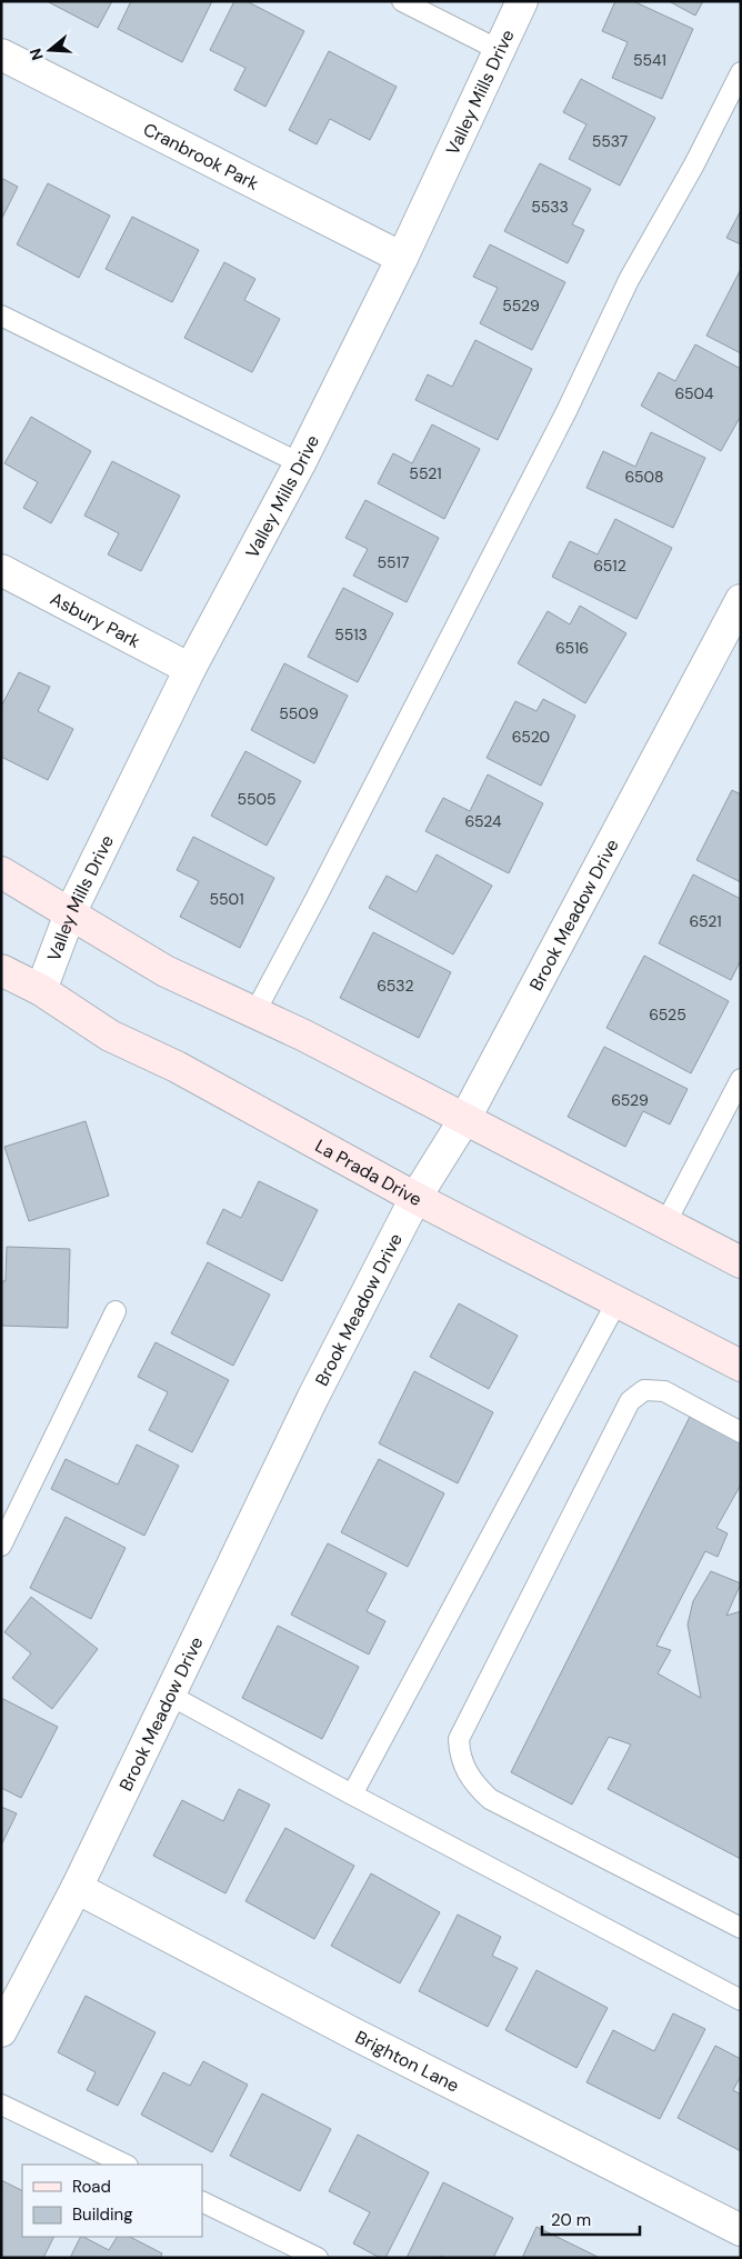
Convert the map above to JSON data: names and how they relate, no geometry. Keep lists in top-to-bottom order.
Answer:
{
  "streets": {
    "main road": ["La Prada Drive"],
    "street": [
      "Valley Mills Drive",
      "Cranbrook Park",
      "Asbury Park",
      "Brook Meadow Drive",
      "Brighton Lane"
    ]
  },
  "crossings": [
    ["Valley Mills Drive", "Cranbrook Park"],
    ["Valley Mills Drive", "Asbury Park"],
    ["Valley Mills Drive", "La Prada Drive"],
    ["Brook Meadow Drive", "La Prada Drive"],
    ["Brook Meadow Drive", "Brighton Lane"]
  ],
  "house_numbers": [
    "5541",
    "5537",
    "5533",
    "5529",
    "6504",
    "5521",
    "6508",
    "5517",
    "6512",
    "5513",
    "6516",
    "5509",
    "6520",
    "5505",
    "6524",
    "5501",
    "6521",
    "6532",
    "6525",
    "6529"
  ],
  "legend": ["Road", "Building"],
  "scale_bar": "20 m",
  "north": "left"
}
